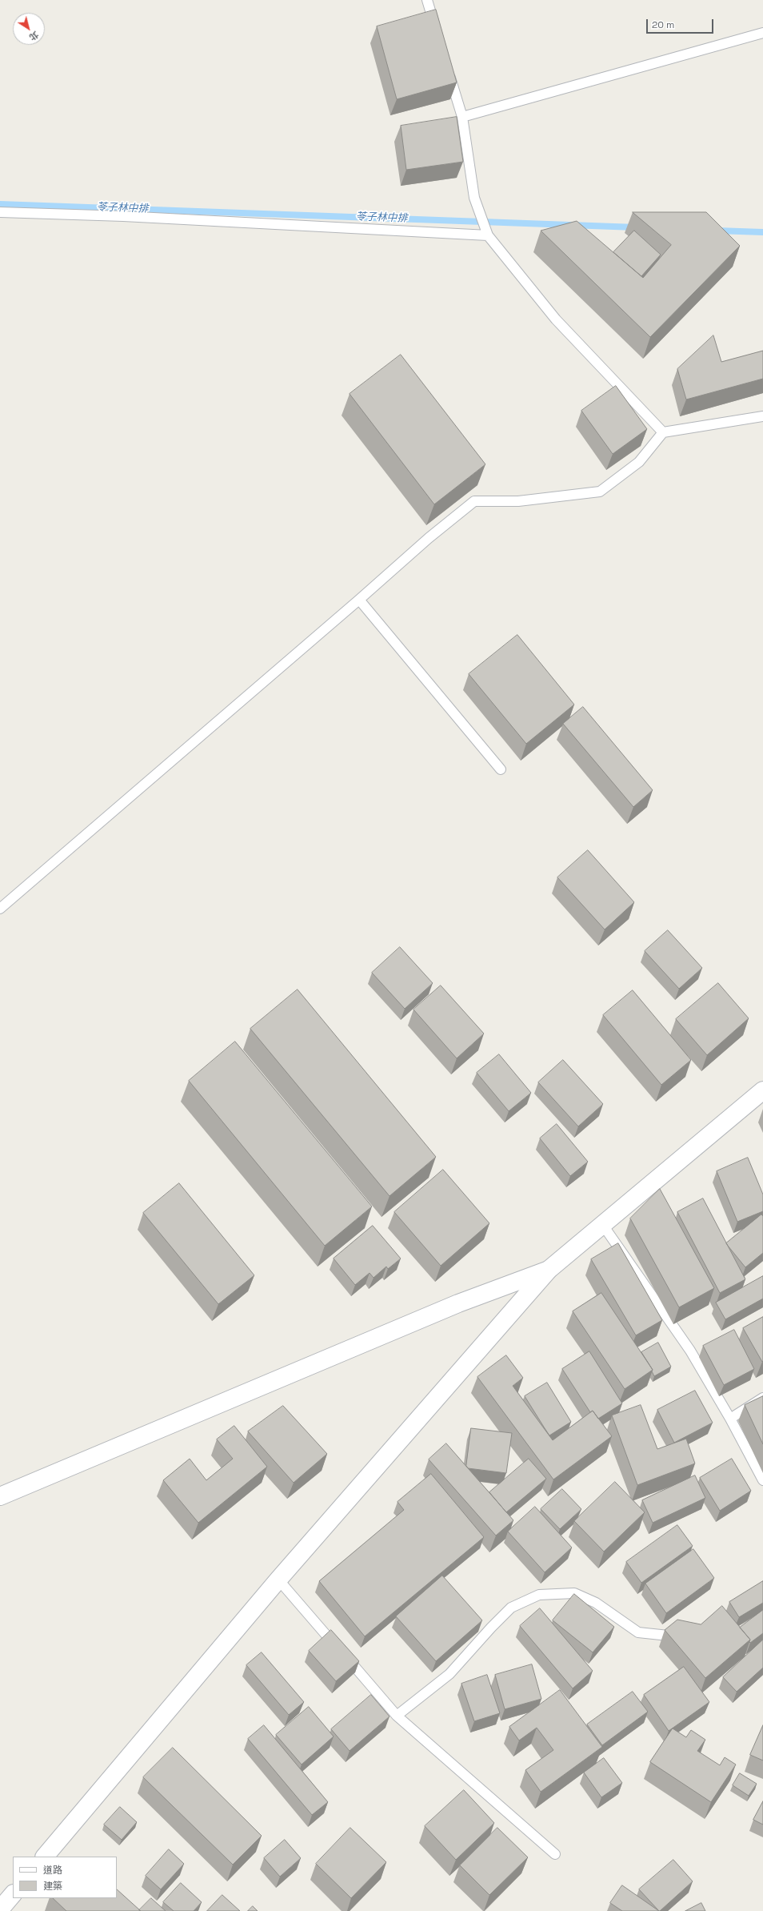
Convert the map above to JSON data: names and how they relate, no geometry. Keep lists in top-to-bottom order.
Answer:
{
  "water": ["苓子林中排"],
  "legend": ["道路", "建築"],
  "scale_bar": "20 m",
  "north": "bottom right"
}
